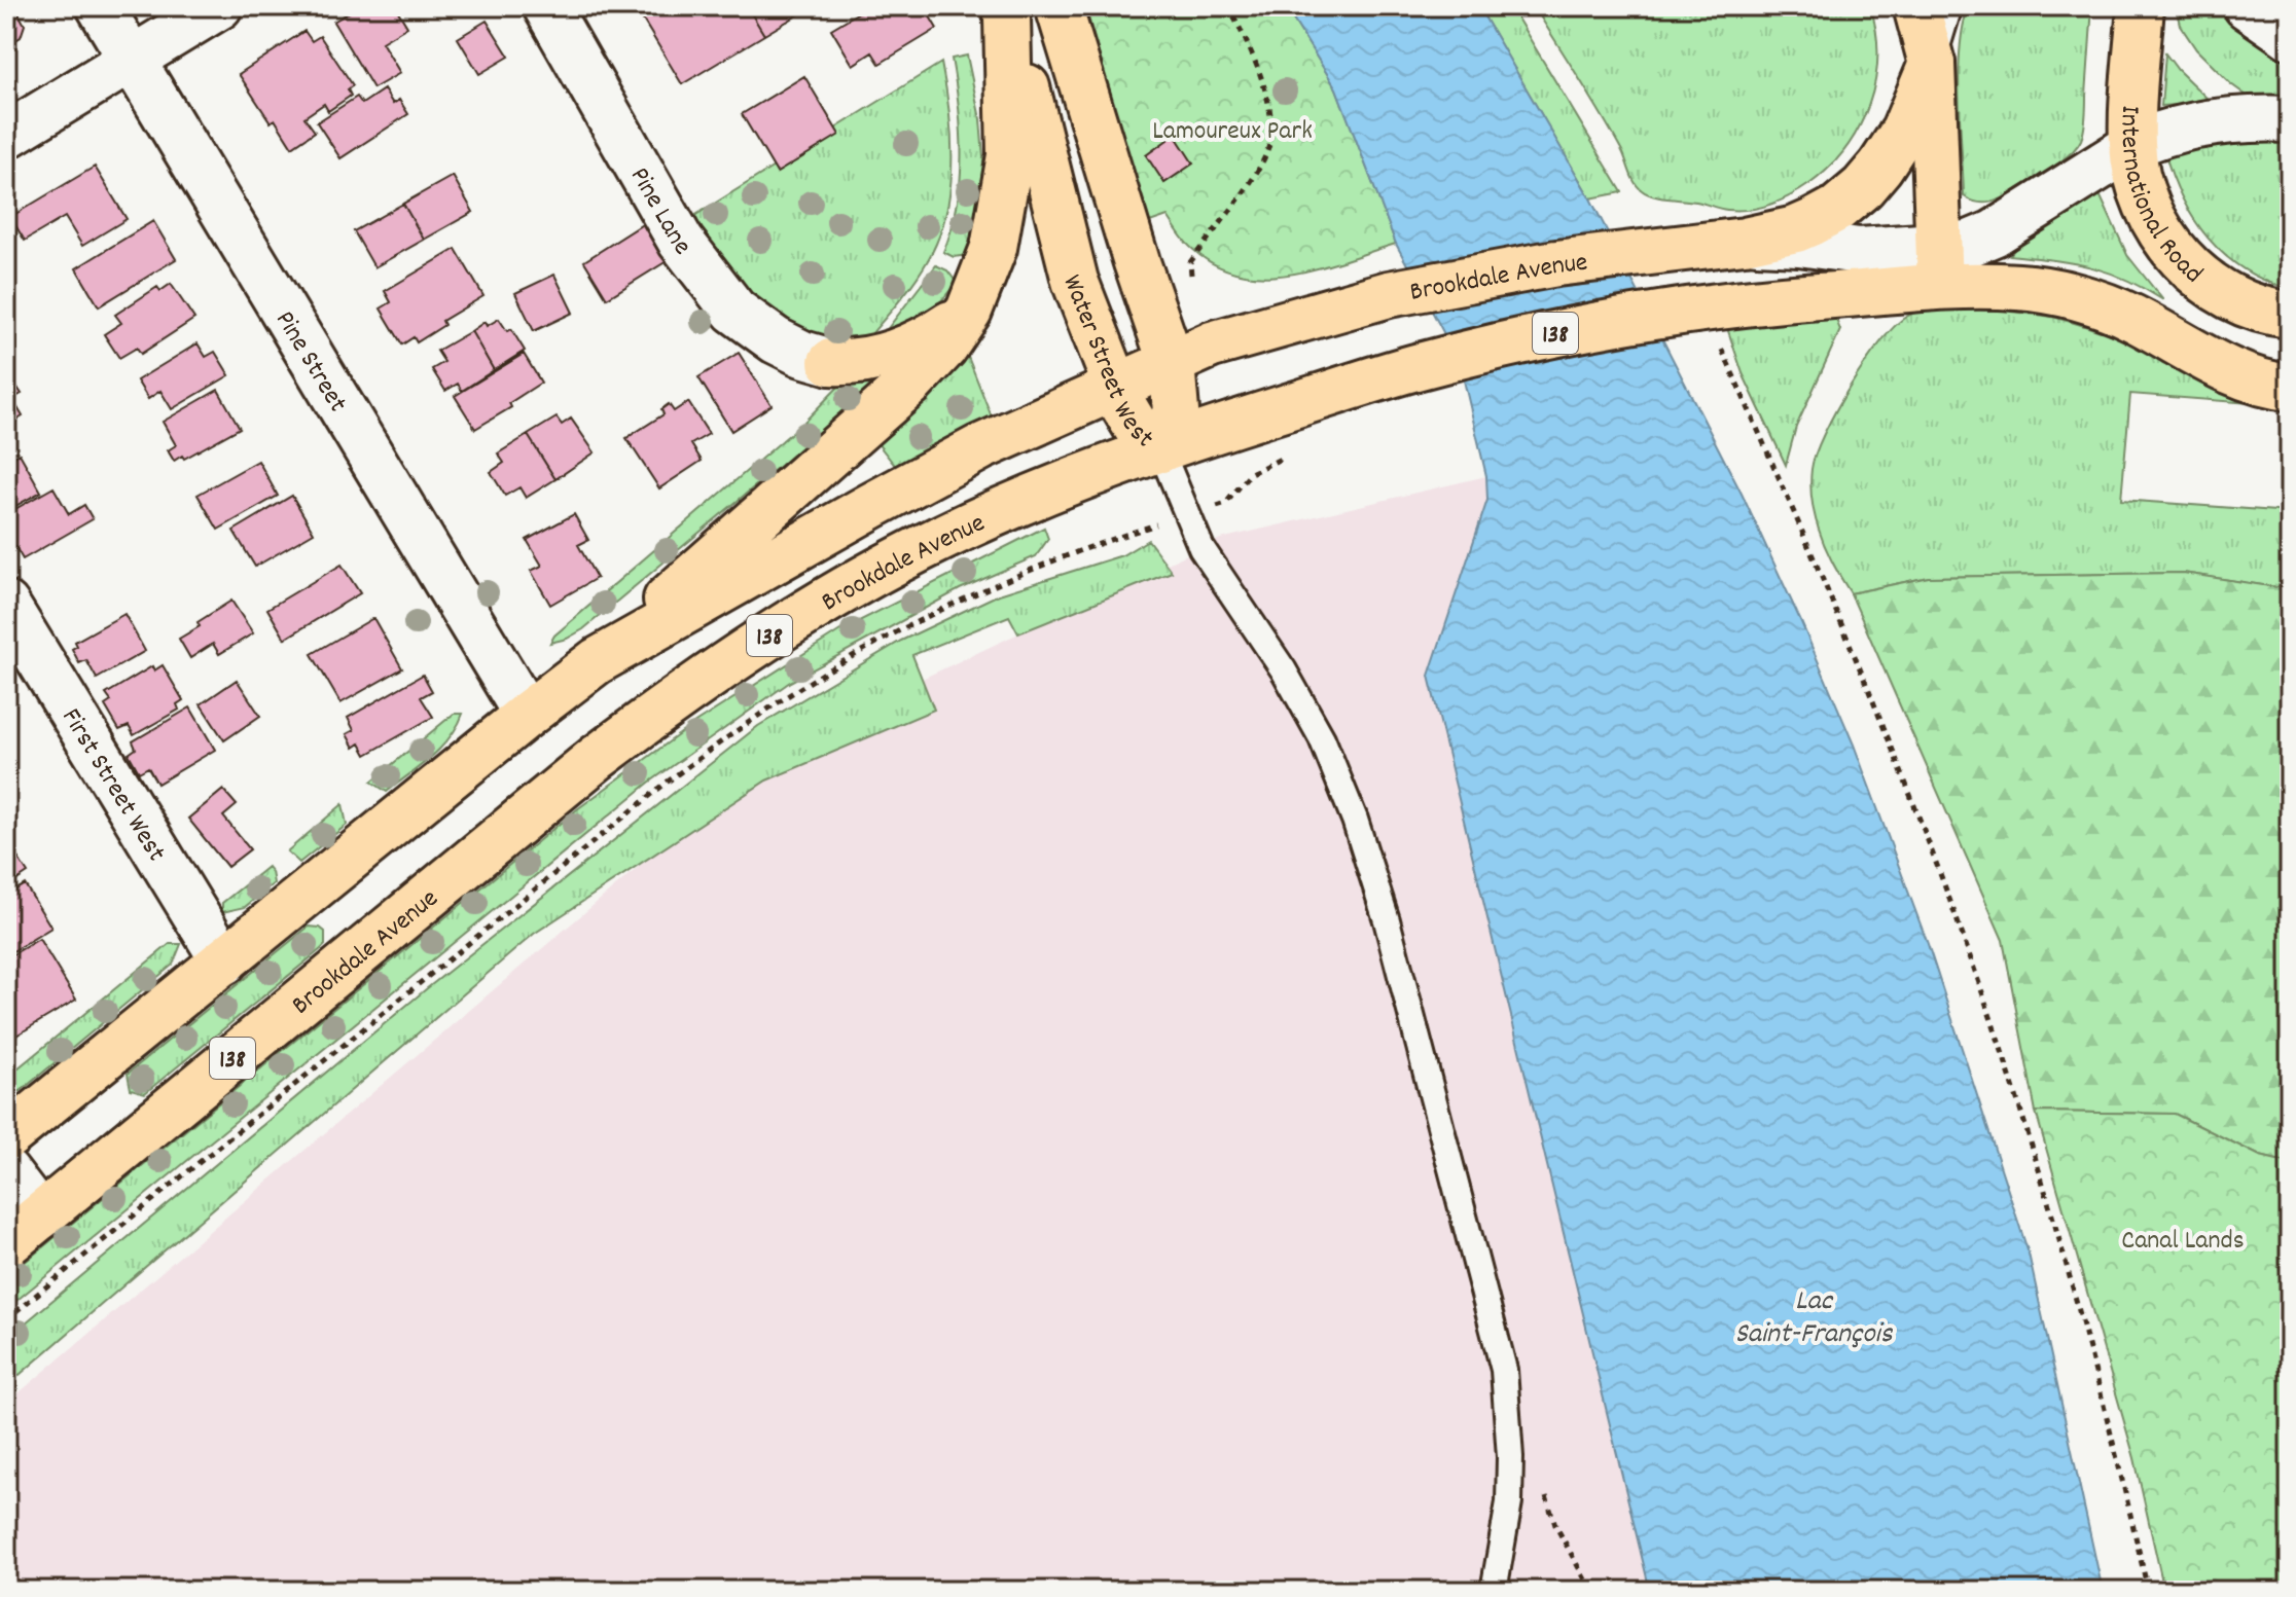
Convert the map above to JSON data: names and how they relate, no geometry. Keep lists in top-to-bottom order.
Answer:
{
  "streets": {
    "main road": [
      "International Road",
      "Brookdale Avenue",
      "138",
      "Water Street West"
    ],
    "street": ["Pine Lane", "Pine Street", "First Street West"]
  },
  "crossings": [
    ["Brookdale Avenue", "Water Street West"],
    ["Brookdale Avenue", "Pine Street"],
    ["Brookdale Avenue", "First Street West"]
  ],
  "water": ["Lac Saint-François"],
  "parks": ["Lamoureux Park", "Canal Lands"]
}
